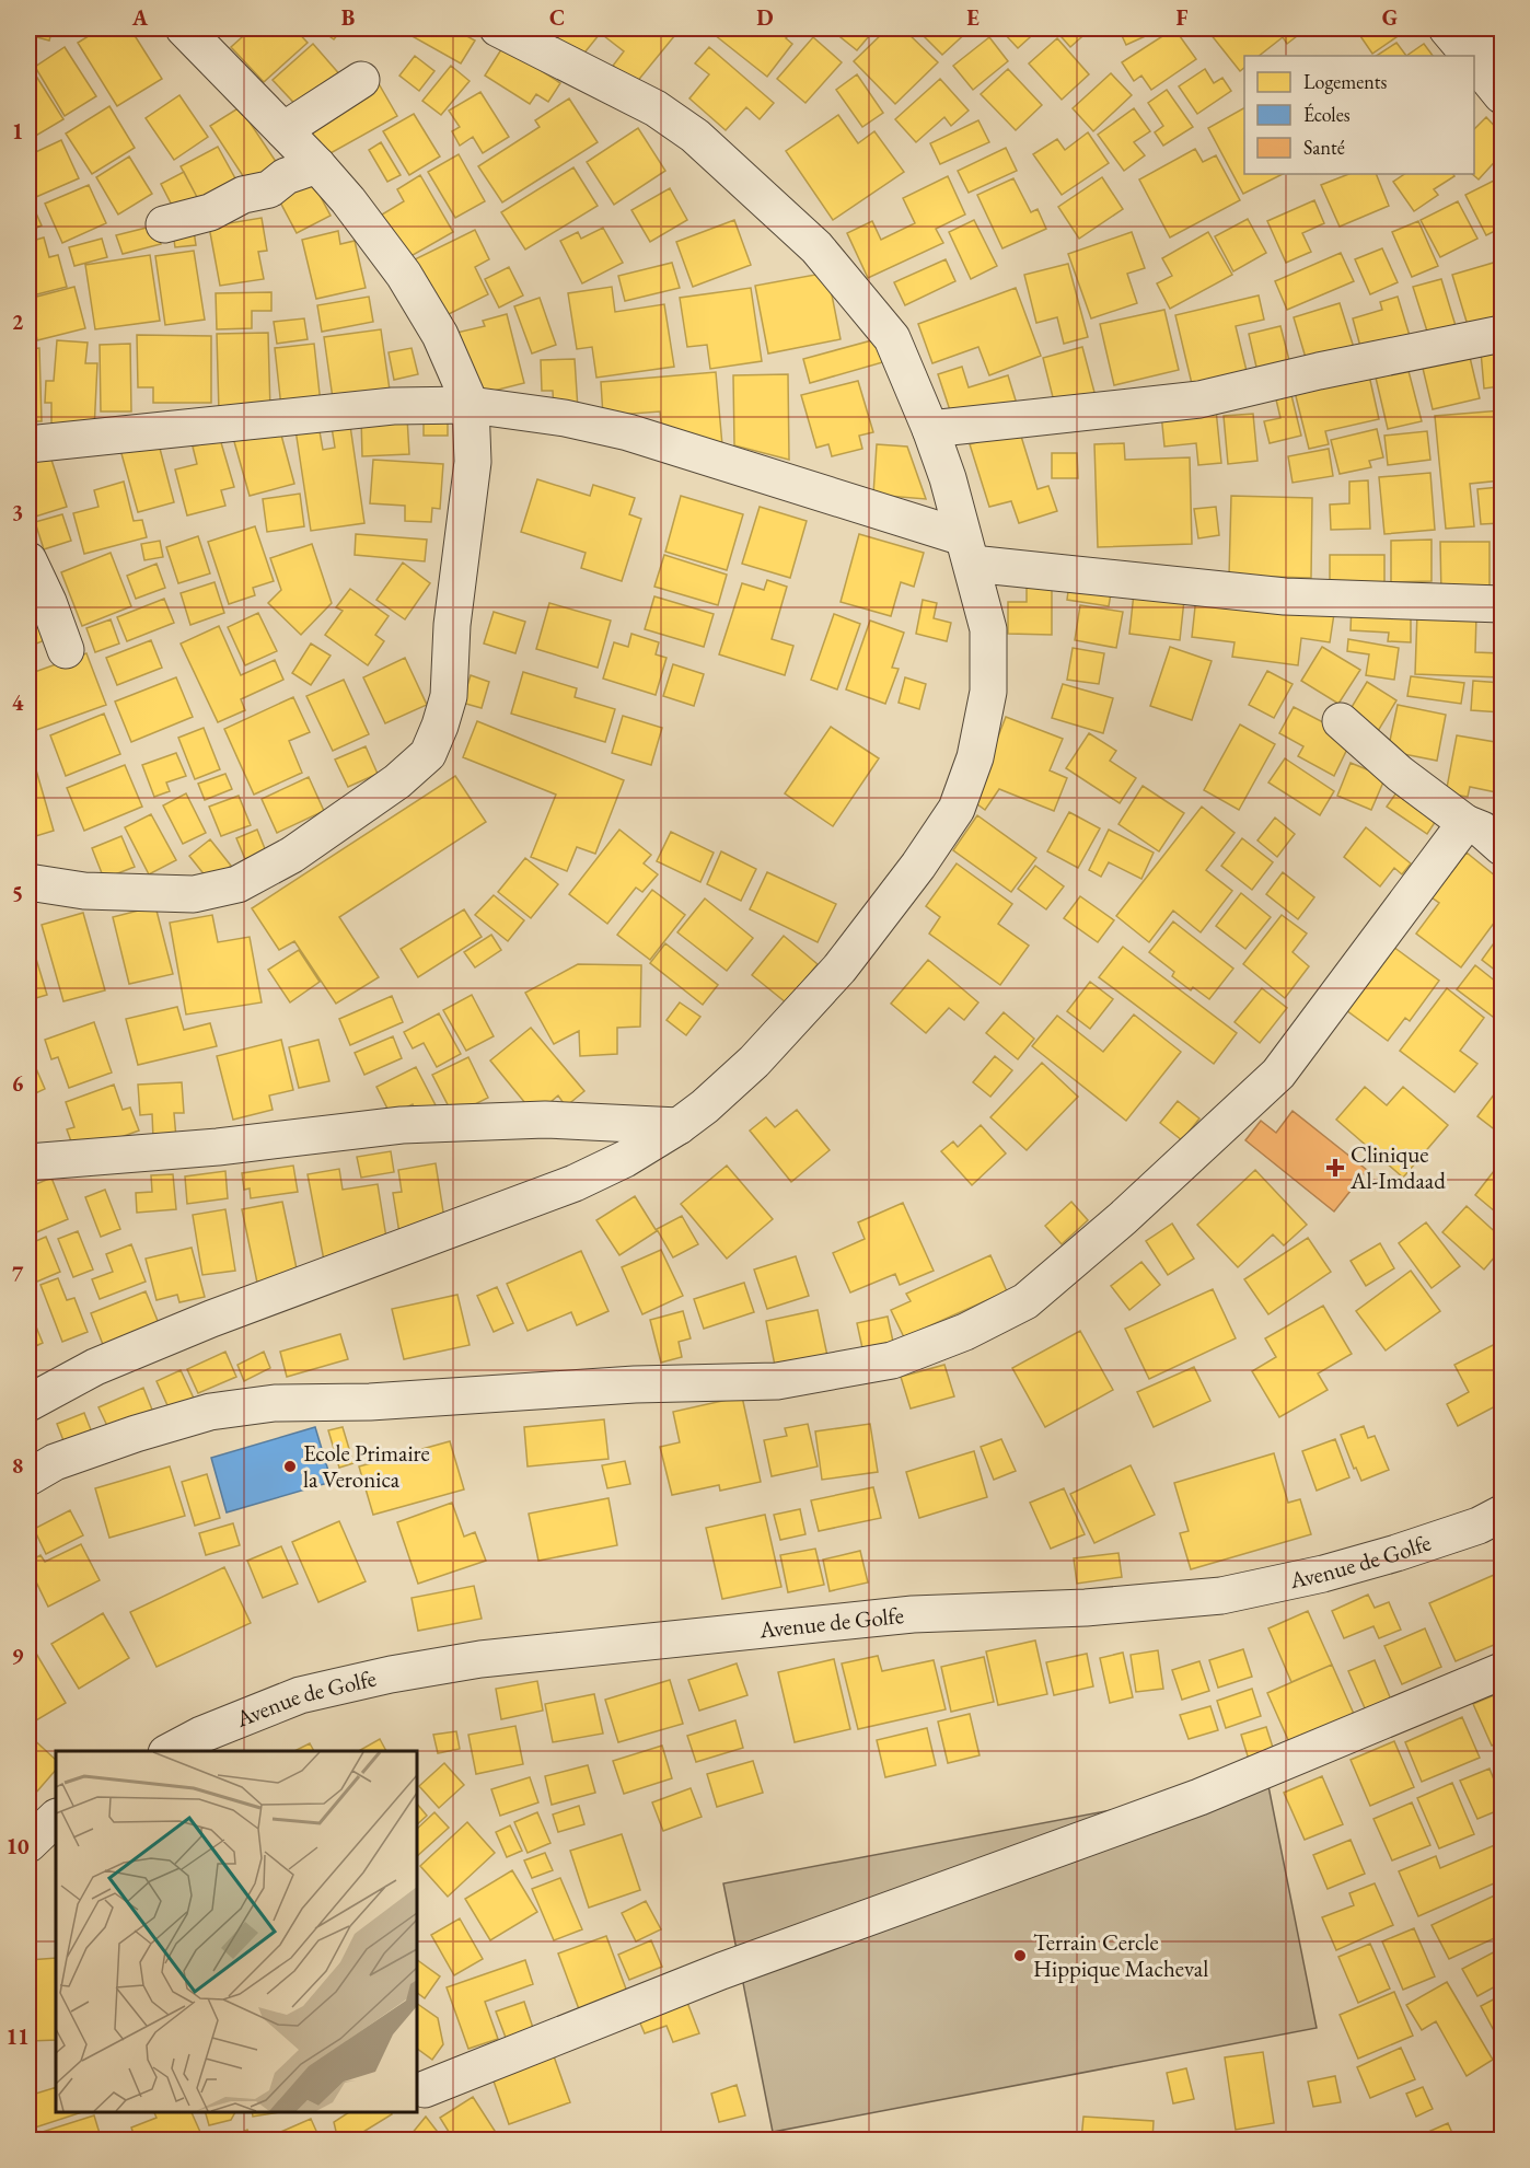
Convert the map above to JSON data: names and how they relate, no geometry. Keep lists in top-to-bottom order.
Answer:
{
  "streets": {
    "street": ["Avenue de Golfe"]
  },
  "places": {
    "health": ["Clinique Al-Imdaad"],
    "other": ["Ecole Primaire la Veronica", "Terrain Cercle Hippique Macheval"]
  },
  "legend": ["Logements", "Écoles", "Santé"],
  "grid": {
    "columns": [
      "A",
      "B",
      "C",
      "D",
      "E",
      "F",
      "G"
    ],
    "rows": [
      "1",
      "2",
      "3",
      "4",
      "5",
      "6",
      "7",
      "8",
      "9",
      "10",
      "11"
    ]
  }
}
